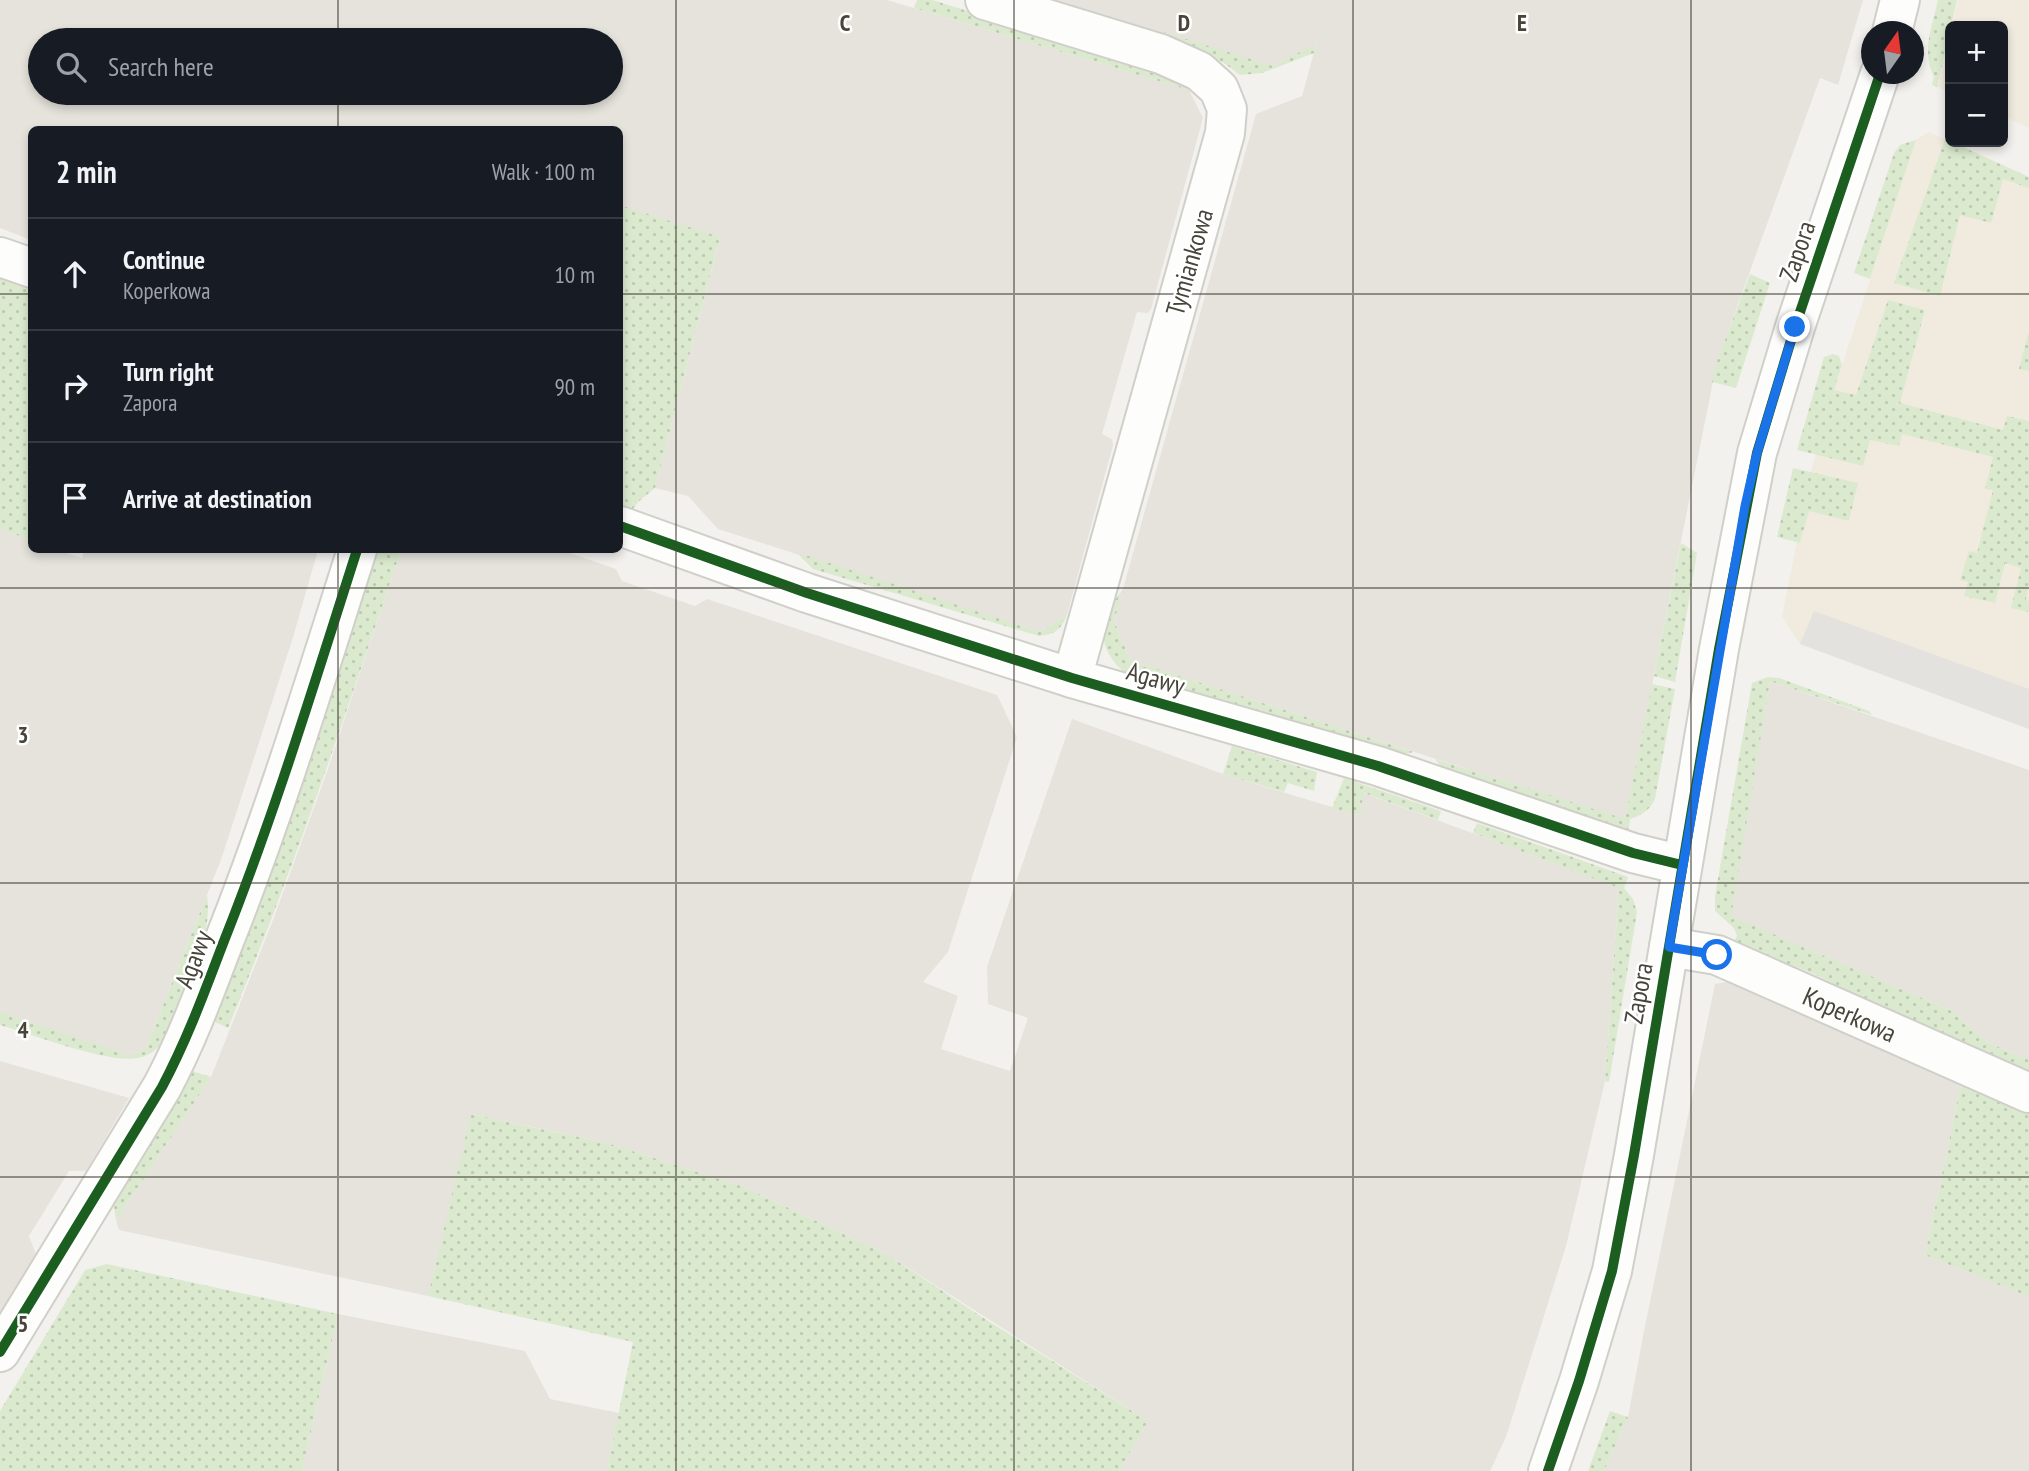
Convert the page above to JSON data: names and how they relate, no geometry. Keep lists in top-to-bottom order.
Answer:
{
  "streets": {
    "street": [
      "Zapora",
      "Tymiankowa",
      "Agawy",
      "Koperkowa"
    ]
  },
  "crossings": [
    ["Zapora", "Agawy"],
    ["Zapora", "Koperkowa"],
    ["Tymiankowa", "Agawy"]
  ],
  "north": "top",
  "page": {
    "map_buttons": ["+", "−"],
    "search": "Search here",
    "heading": ["2 min", "Walk · 100 m"],
    "list": [
      ["Continue", "Koperkowa", "10 m"],
      ["Turn right", "Zapora", "90 m"],
      "Arrive at destination"
    ]
  },
  "grid": {
    "columns": ["C", "D", "E"],
    "rows": ["3", "4", "5"]
  }
}
